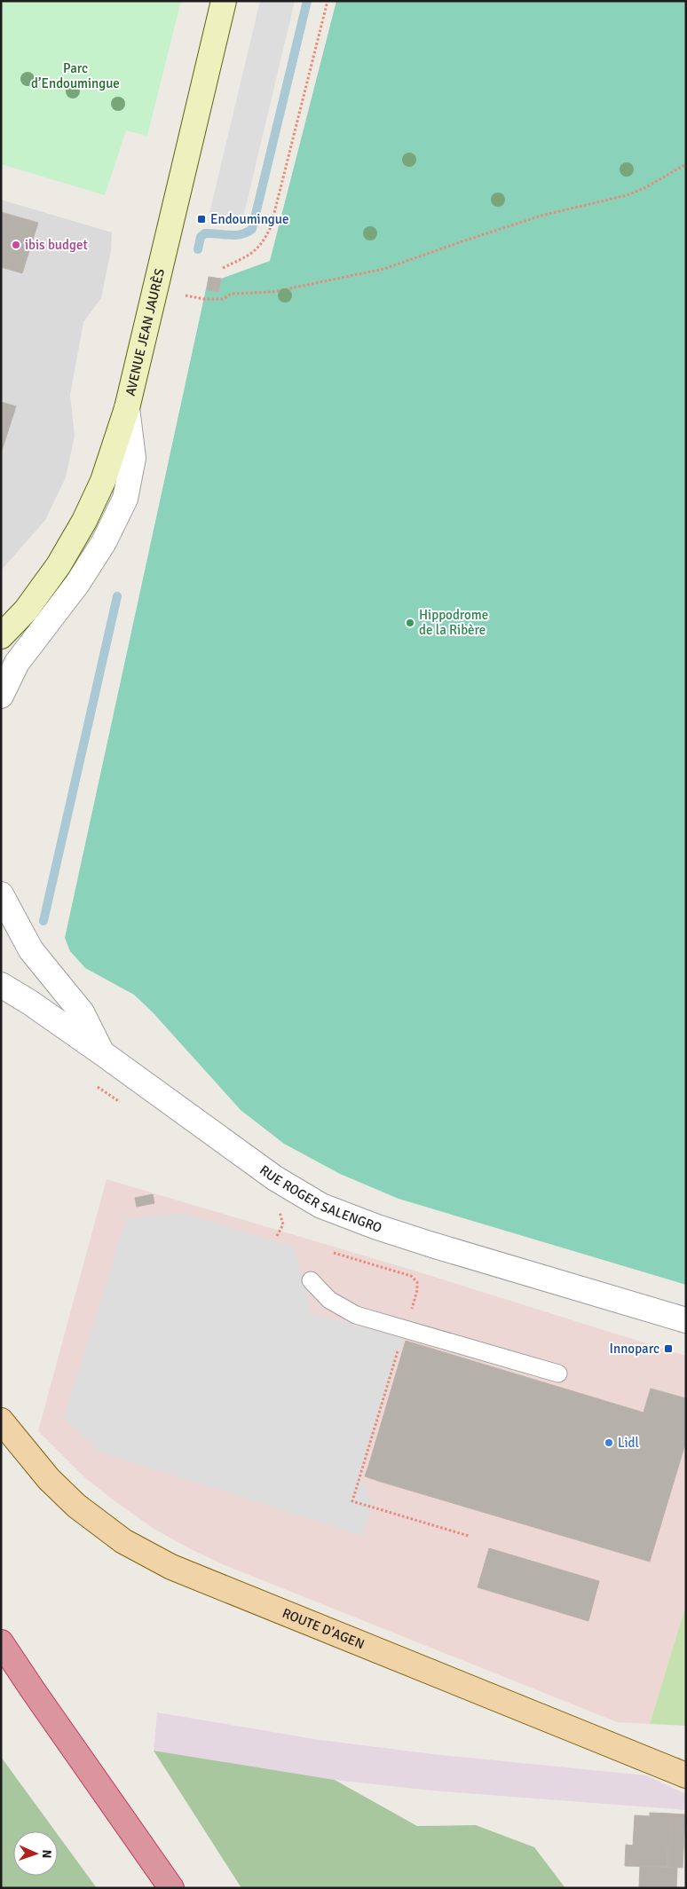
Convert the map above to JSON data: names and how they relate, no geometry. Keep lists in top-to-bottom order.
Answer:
{
  "streets": {
    "main road": ["ROUTE D'AGEN"],
    "street": ["AVENUE JEAN JAURÈS", "RUE ROGER SALENGRO"]
  },
  "parks": ["Parc d’Endoumingue"],
  "places": {
    "transit": ["Endoumingue", "Innoparc"],
    "other": ["ibis budget", "Hippodrome de la Ribère", "Lidl"]
  },
  "north": "right"
}
